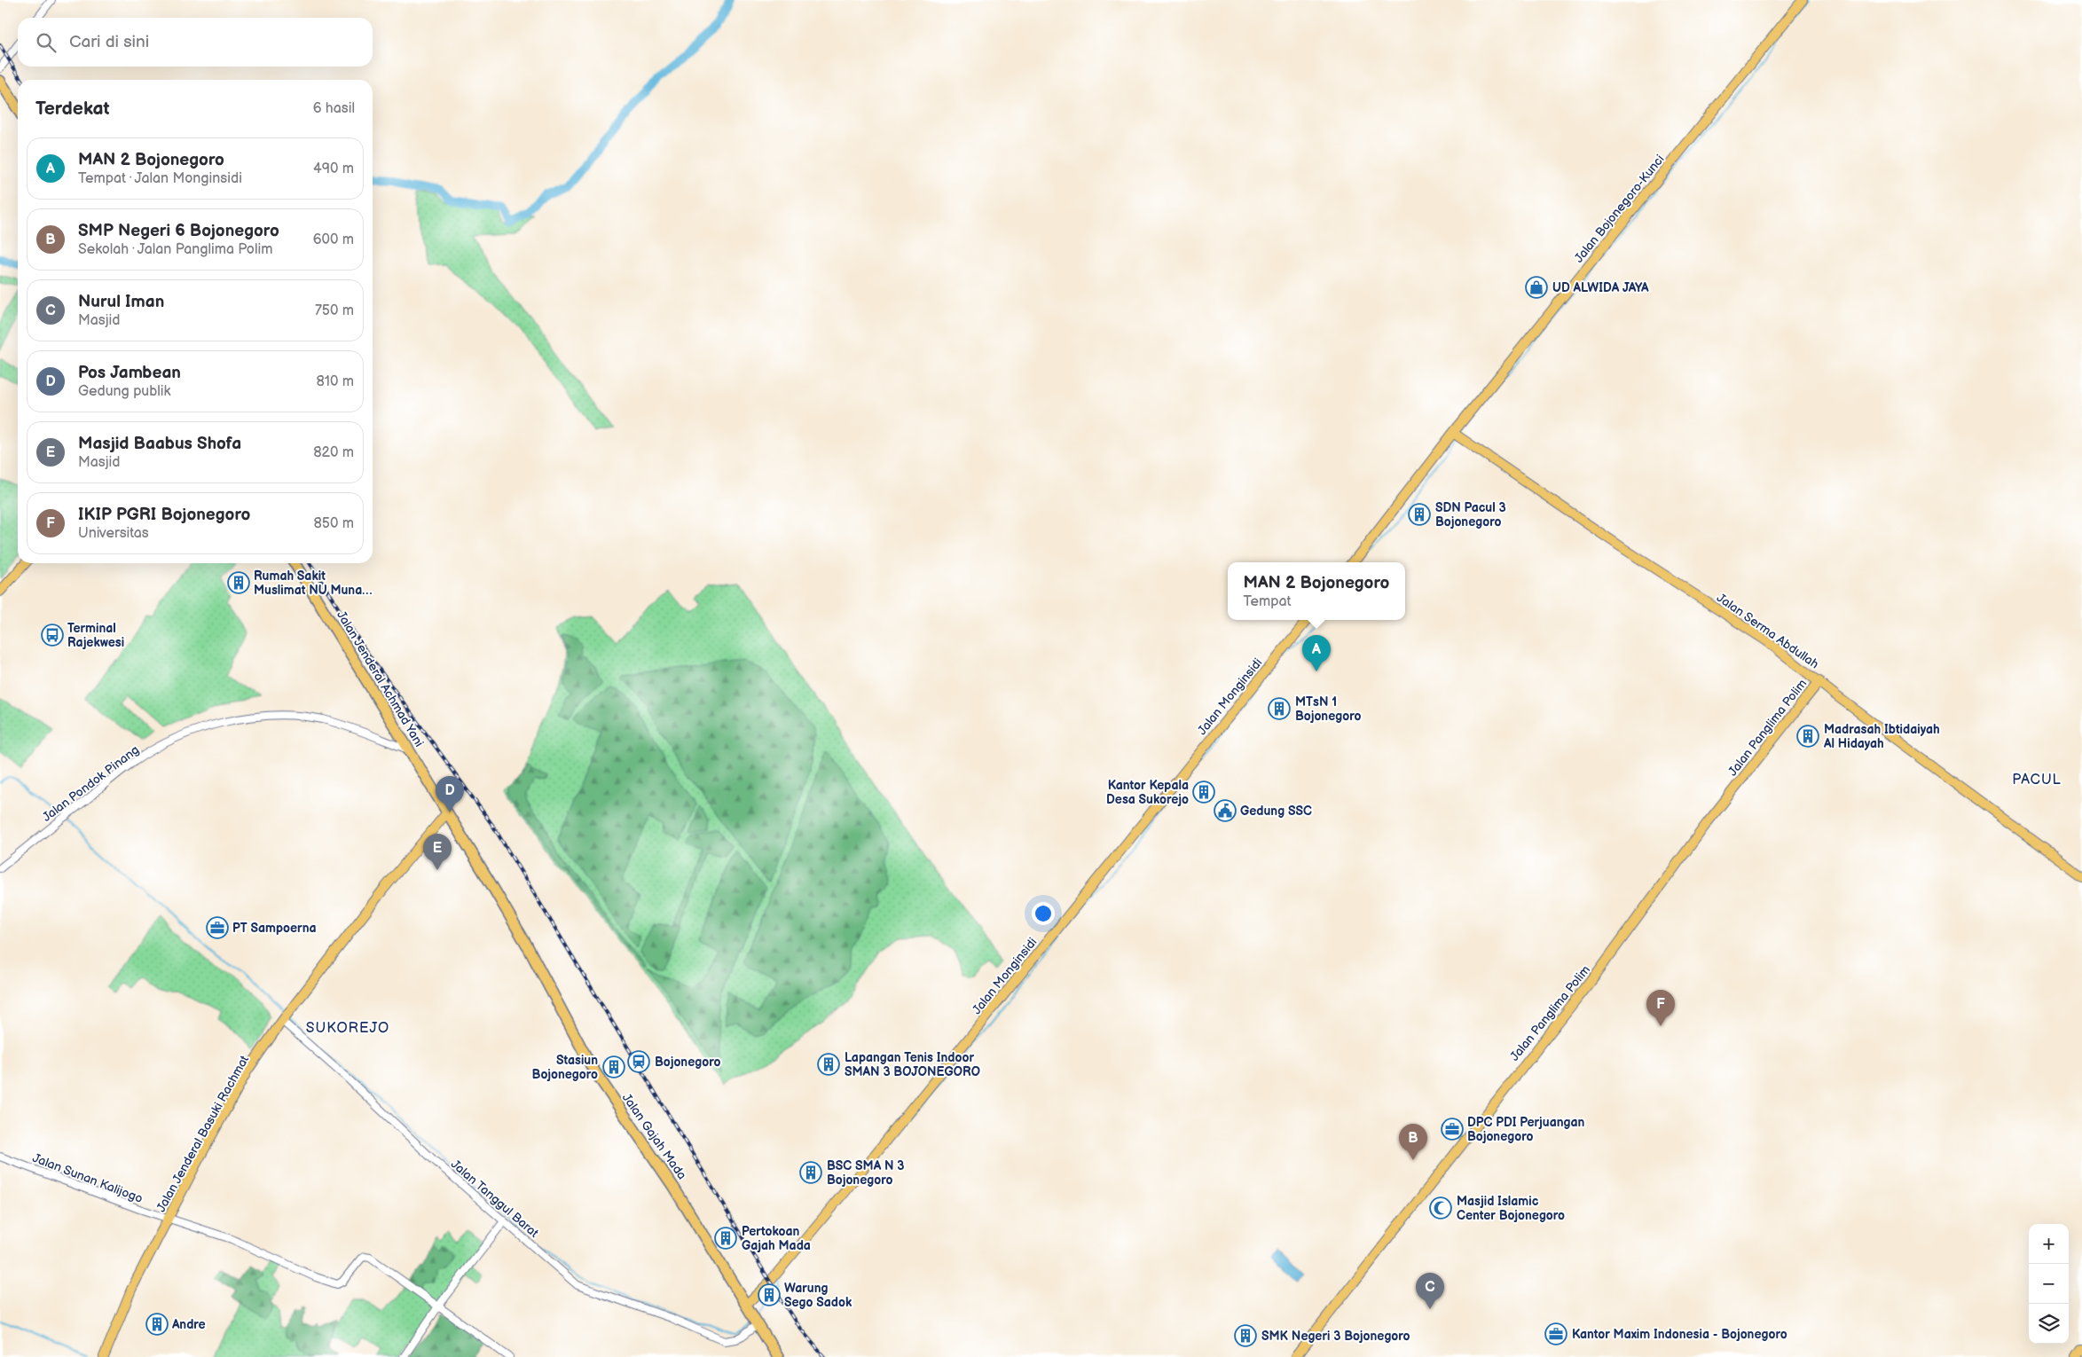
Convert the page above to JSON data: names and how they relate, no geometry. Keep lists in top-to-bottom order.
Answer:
{
  "streets": {
    "highway": ["Jalan Jenderal Achmad Yani", "Jalan Gajah Mada"],
    "main road": [
      "Jalan Bojonegoro-Kunci",
      "Jalan Serma Abdullah",
      "Jalan Monginsidi",
      "Jalan Panglima Polim",
      "Jalan Jenderal Basuki Rachmat"
    ],
    "street": ["Jalan Pondok Pinang", "Jalan Sunan Kalijogo", "Jalan Tanggul Barat"]
  },
  "crossings": [
    ["Jalan Bojonegoro-Kunci", "Jalan Serma Abdullah"],
    ["Jalan Serma Abdullah", "Jalan Panglima Polim"],
    ["Jalan Jenderal Achmad Yani", "Jalan Pondok Pinang"],
    ["Jalan Jenderal Achmad Yani", "Jalan Jenderal Basuki Rachmat"],
    ["Jalan Jenderal Achmad Yani", "Jalan Gajah Mada"],
    ["Jalan Monginsidi", "Jalan Gajah Mada"],
    ["Jalan Jenderal Basuki Rachmat", "Jalan Gajah Mada"],
    ["Jalan Jenderal Basuki Rachmat", "Jalan Sunan Kalijogo"],
    ["Jalan Jenderal Basuki Rachmat", "Jalan Tanggul Barat"],
    ["Jalan Gajah Mada", "Jalan Tanggul Barat"]
  ],
  "districts": ["PACUL", "SUKOREJO"],
  "places": {
    "shop": ["UD ALWIDA JAYA"],
    "building": [
      "SDN Pacul 3 Bojonegoro",
      "Rumah Sakit Muslimat NU Muna…",
      "MTsN 1 Bojonegoro",
      "Madrasah Ibtidaiyah Al Hidayah",
      "Kantor Kepala Desa Sukorejo",
      "Lapangan Tenis Indoor SMAN 3 BOJONEGORO",
      "Stasiun Bojonegoro",
      "BSC SMA N 3 Bojonegoro",
      "Pertokoan Gajah Mada",
      "Warung Sego Sadok",
      "Andre",
      "SMK Negeri 3 Bojonegoro"
    ],
    "bus stop": ["Terminal Rajekwesi"],
    "public building": ["Gedung SSC"],
    "office": ["PT Sampoerna", "DPC PDI Perjuangan Bojonegoro", "Kantor Maxim Indonesia - Bojonegoro"],
    "station": ["Bojonegoro"],
    "mosque": ["Masjid Islamic Center Bojonegoro"]
  },
  "page": {
    "search": "Cari di sini",
    "heading": ["Terdekat", "6 hasil"],
    "list": [
      {
        "mark": "A",
        "name": "MAN 2 Bojonegoro",
        "note": "Tempat · Jalan Monginsidi",
        "value": "490 m"
      },
      {
        "mark": "B",
        "name": "SMP Negeri 6 Bojonegoro",
        "note": "Sekolah · Jalan Panglima Polim",
        "value": "600 m"
      },
      {
        "mark": "C",
        "name": "Nurul Iman",
        "note": "Masjid",
        "value": "750 m"
      },
      {
        "mark": "D",
        "name": "Pos Jambean",
        "note": "Gedung publik",
        "value": "810 m"
      },
      {
        "mark": "E",
        "name": "Masjid Baabus Shofa",
        "note": "Masjid",
        "value": "820 m"
      },
      {
        "mark": "F",
        "name": "IKIP PGRI Bojonegoro",
        "note": "Universitas",
        "value": "850 m"
      }
    ],
    "popup": ["MAN 2 Bojonegoro", "Tempat"],
    "pins": [
      "A",
      "D",
      "E",
      "F",
      "B",
      "C"
    ],
    "map_buttons": ["+", "−"]
  }
}
